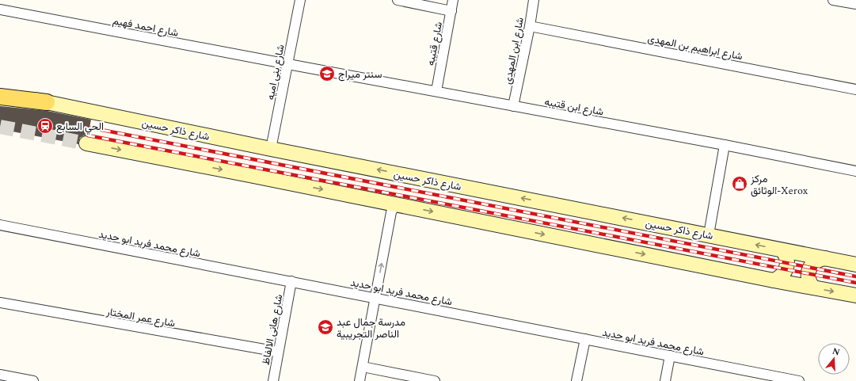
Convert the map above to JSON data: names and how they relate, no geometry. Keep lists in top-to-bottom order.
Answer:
{
  "streets": {
    "main road": ["شارع ذاكر حسين"],
    "street": [
      "شارع احمد فهيم",
      "شارع قتيبه",
      "شارع ابراهيم بن المهدى",
      "شارع ابن المهدى",
      "شارع بنى اميه",
      "شارع ابن قتيبه",
      "شارع محمد فريد ابو حديد",
      "شارع عمر المختار",
      "شارع هانى الالفاظ"
    ]
  },
  "crossings": [
    ["شارع احمد فهيم", "شارع بنى اميه"],
    ["شارع احمد فهيم", "شارع ابن قتيبه"],
    ["شارع قتيبه", "شارع ابن قتيبه"],
    ["شارع ابراهيم بن المهدى", "شارع ابن المهدى"],
    ["شارع ابن المهدى", "شارع ابن قتيبه"],
    ["شارع بنى اميه", "شارع ابن قتيبه"],
    ["شارع بنى اميه", "شارع ذاكر حسين"],
    ["شارع محمد فريد ابو حديد", "شارع هانى الالفاظ"],
    ["شارع عمر المختار", "شارع هانى الالفاظ"]
  ],
  "places": {
    "school or university": ["سنتر ميراج", "مدرسة جمال عبد الناصر التجريبية"],
    "station": ["الحي السابع"],
    "shop": ["مركز الوثائق-Xerox"]
  },
  "north": "top"
}
